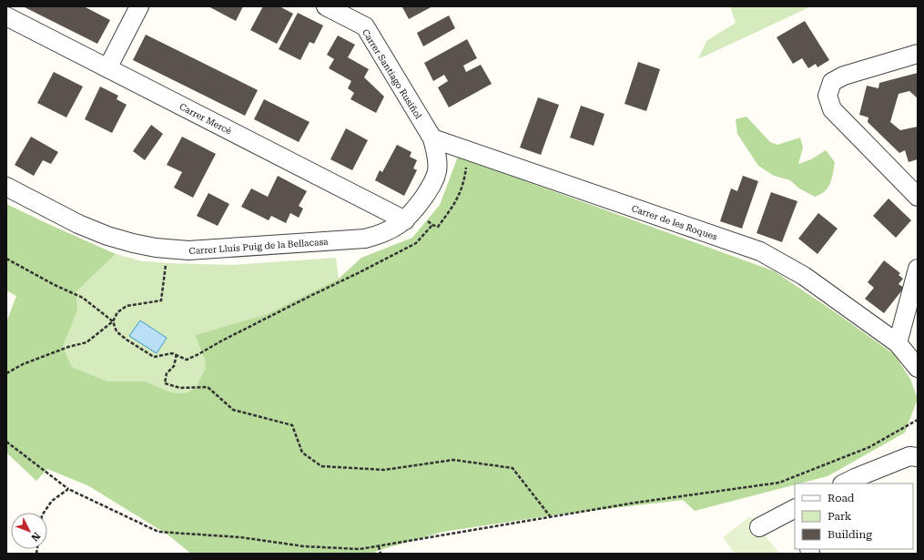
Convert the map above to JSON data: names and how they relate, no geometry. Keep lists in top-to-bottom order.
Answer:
{
  "streets": {
    "street": [
      "Carrer Santiago Rusiñol",
      "Carrer Mercè",
      "Carrer de les Roques",
      "Carrer Lluís Puig de la Bellacasa"
    ]
  },
  "crossings": [
    ["Carrer Santiago Rusiñol", "Carrer de les Roques"],
    ["Carrer Santiago Rusiñol", "Carrer Lluís Puig de la Bellacasa"],
    ["Carrer Mercè", "Carrer Lluís Puig de la Bellacasa"],
    ["Carrer de les Roques", "Carrer Lluís Puig de la Bellacasa"]
  ],
  "legend": ["Road", "Park", "Building"],
  "north": "bottom right"
}
